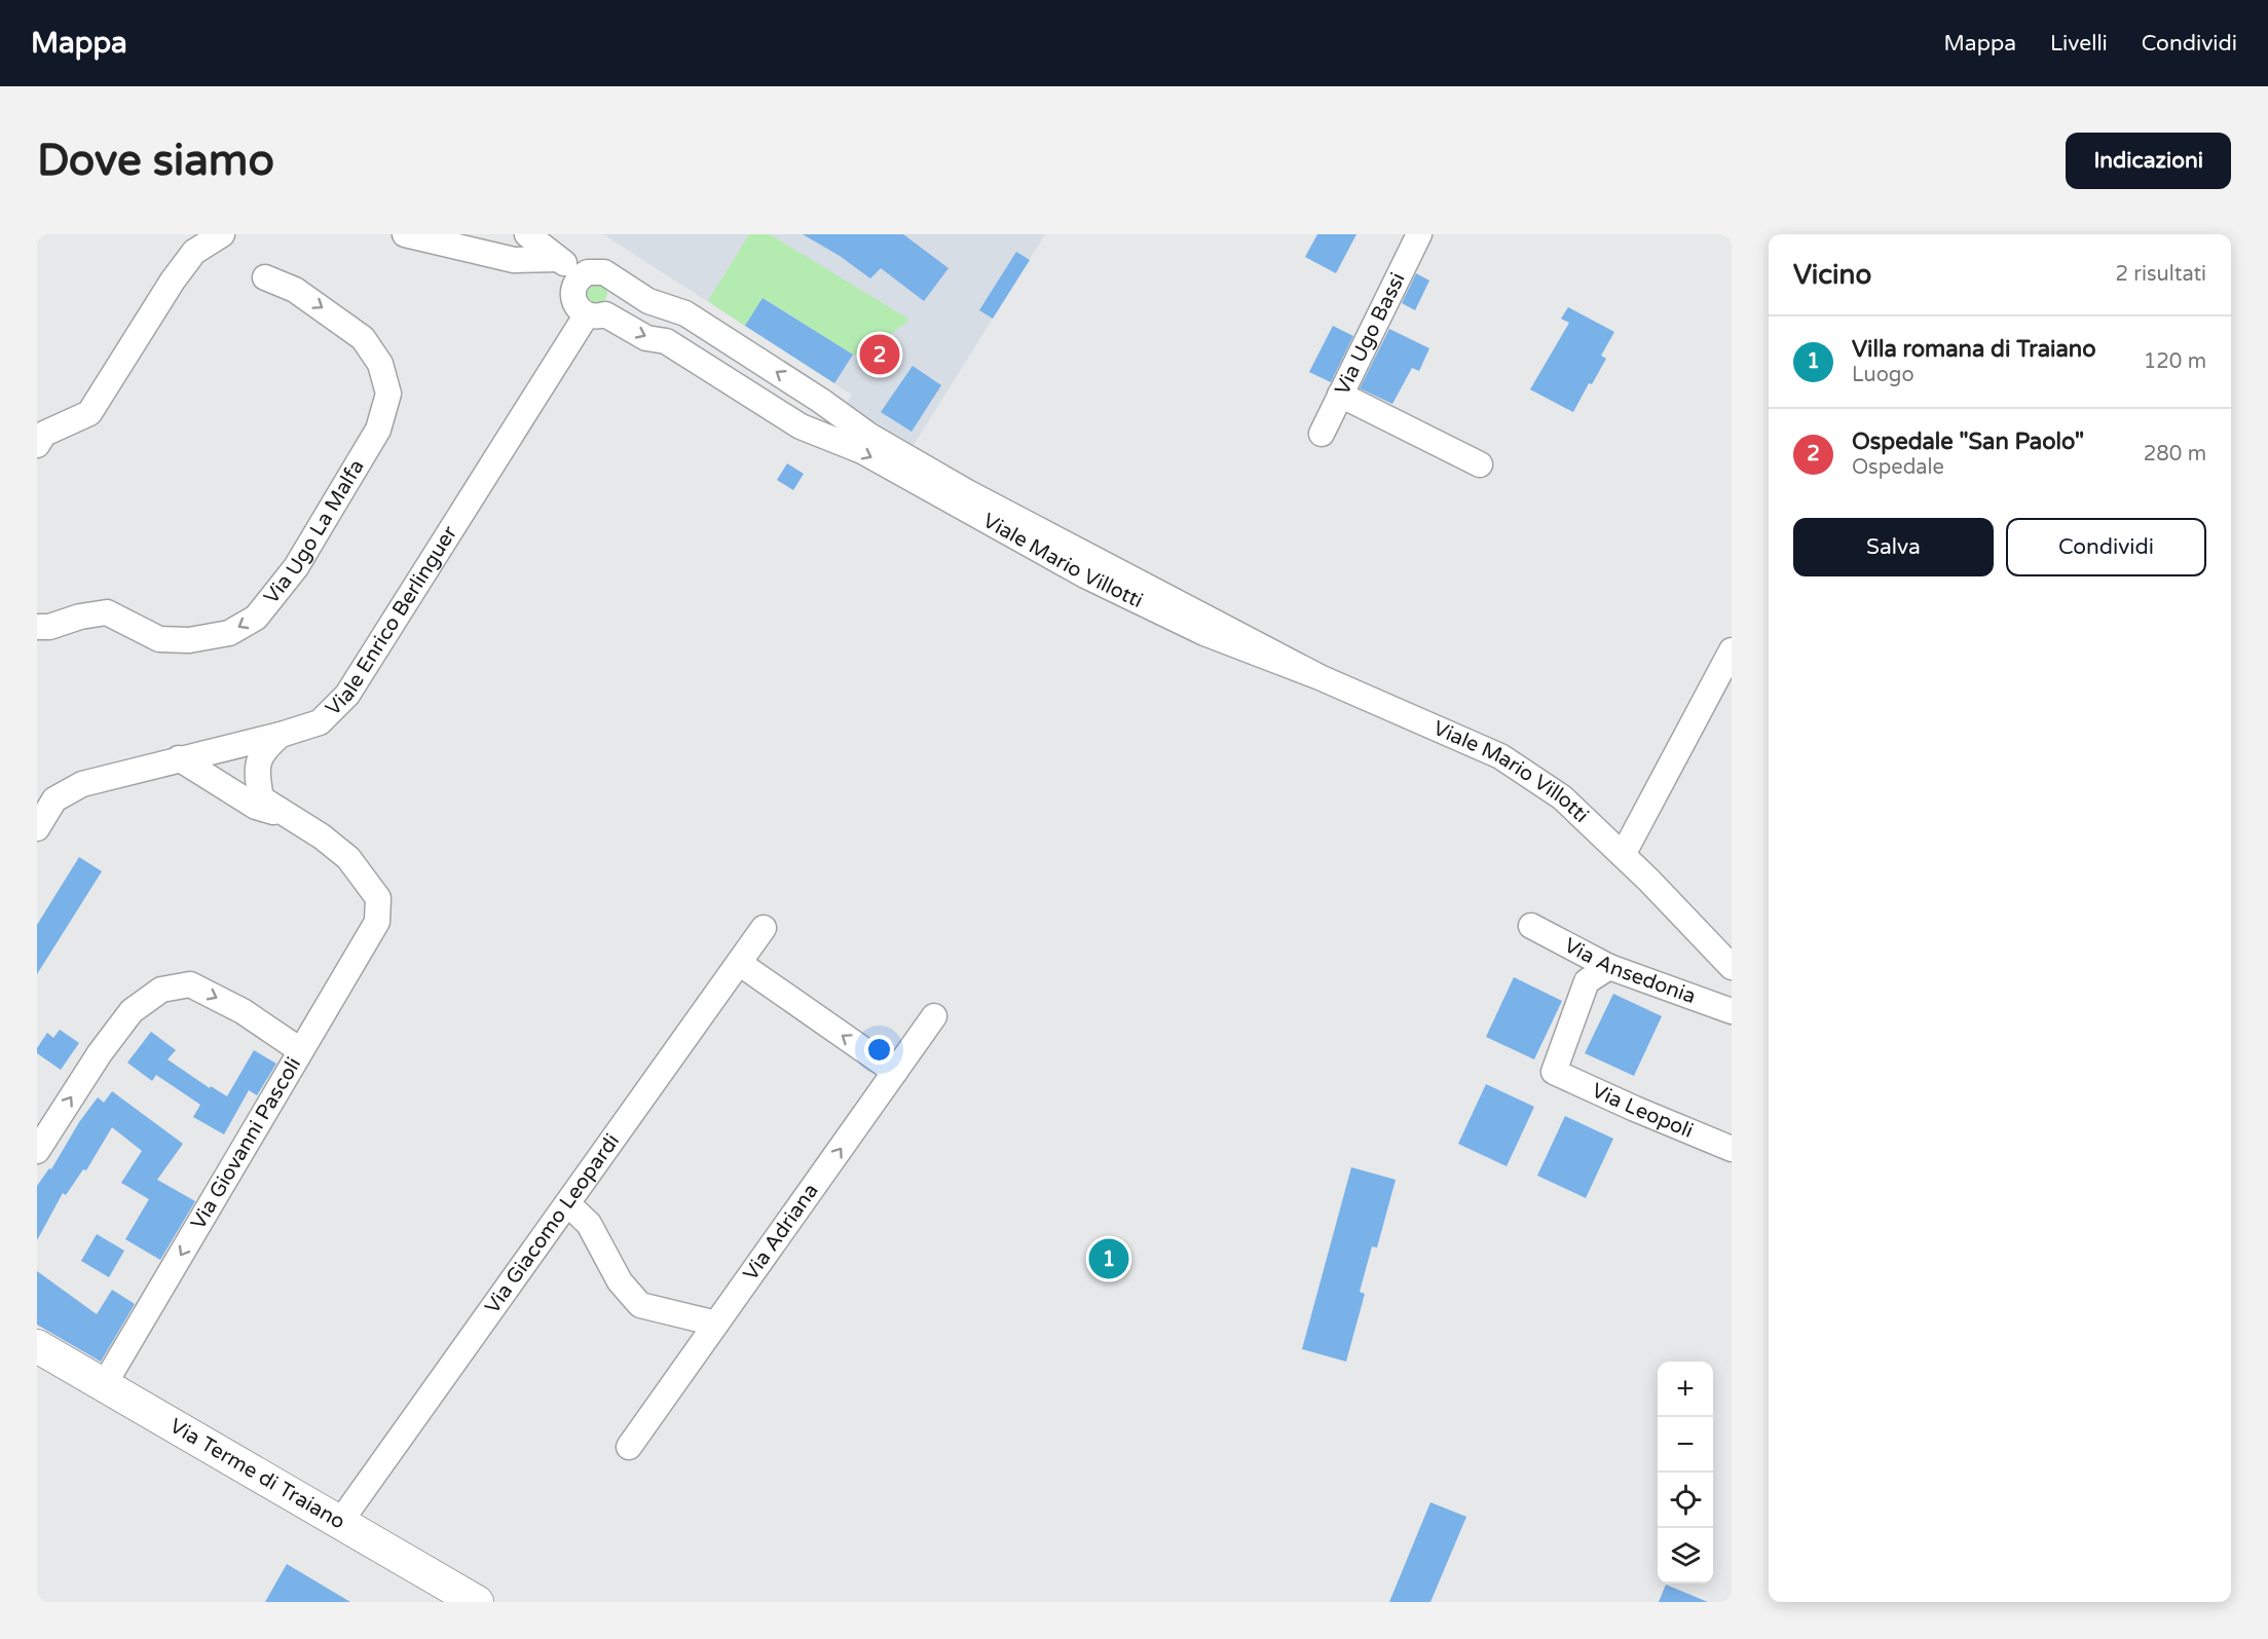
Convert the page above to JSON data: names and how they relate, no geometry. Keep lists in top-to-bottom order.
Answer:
{
  "streets": {
    "main road": ["Via Terme di Traiano"],
    "street": [
      "Via Ugo Bassi",
      "Via Ugo La Malfa",
      "Viale Mario Villotti",
      "Viale Enrico Berlinguer",
      "Via Ansedonia",
      "Via Leopoli",
      "Via Giovanni Pascoli",
      "Via Giacomo Leopardi",
      "Via Adriana"
    ]
  },
  "crossings": [
    ["Viale Mario Villotti", "Viale Enrico Berlinguer"],
    ["Via Ansedonia", "Via Leopoli"],
    ["Via Giovanni Pascoli", "Via Terme di Traiano"],
    ["Via Giacomo Leopardi", "Via Terme di Traiano"]
  ],
  "one_way": ["Via Giovanni Pascoli", "Via Adriana"],
  "page": {
    "header": "Mappa",
    "nav": ["Mappa", "Livelli", "Condividi"],
    "buttons": [
      "Indicazioni",
      ["Salva", "Condividi"]
    ],
    "title": "Dove siamo",
    "heading": ["Vicino", "2 risultati"],
    "list": [
      {
        "mark": "1",
        "name": "Villa romana di Traiano",
        "note": "Luogo",
        "value": "120 m"
      },
      {
        "mark": "2",
        "name": "Ospedale \"San Paolo\"",
        "note": "Ospedale",
        "value": "280 m"
      }
    ],
    "pins": ["2", "1"],
    "map_buttons": ["+", "−"]
  }
}
